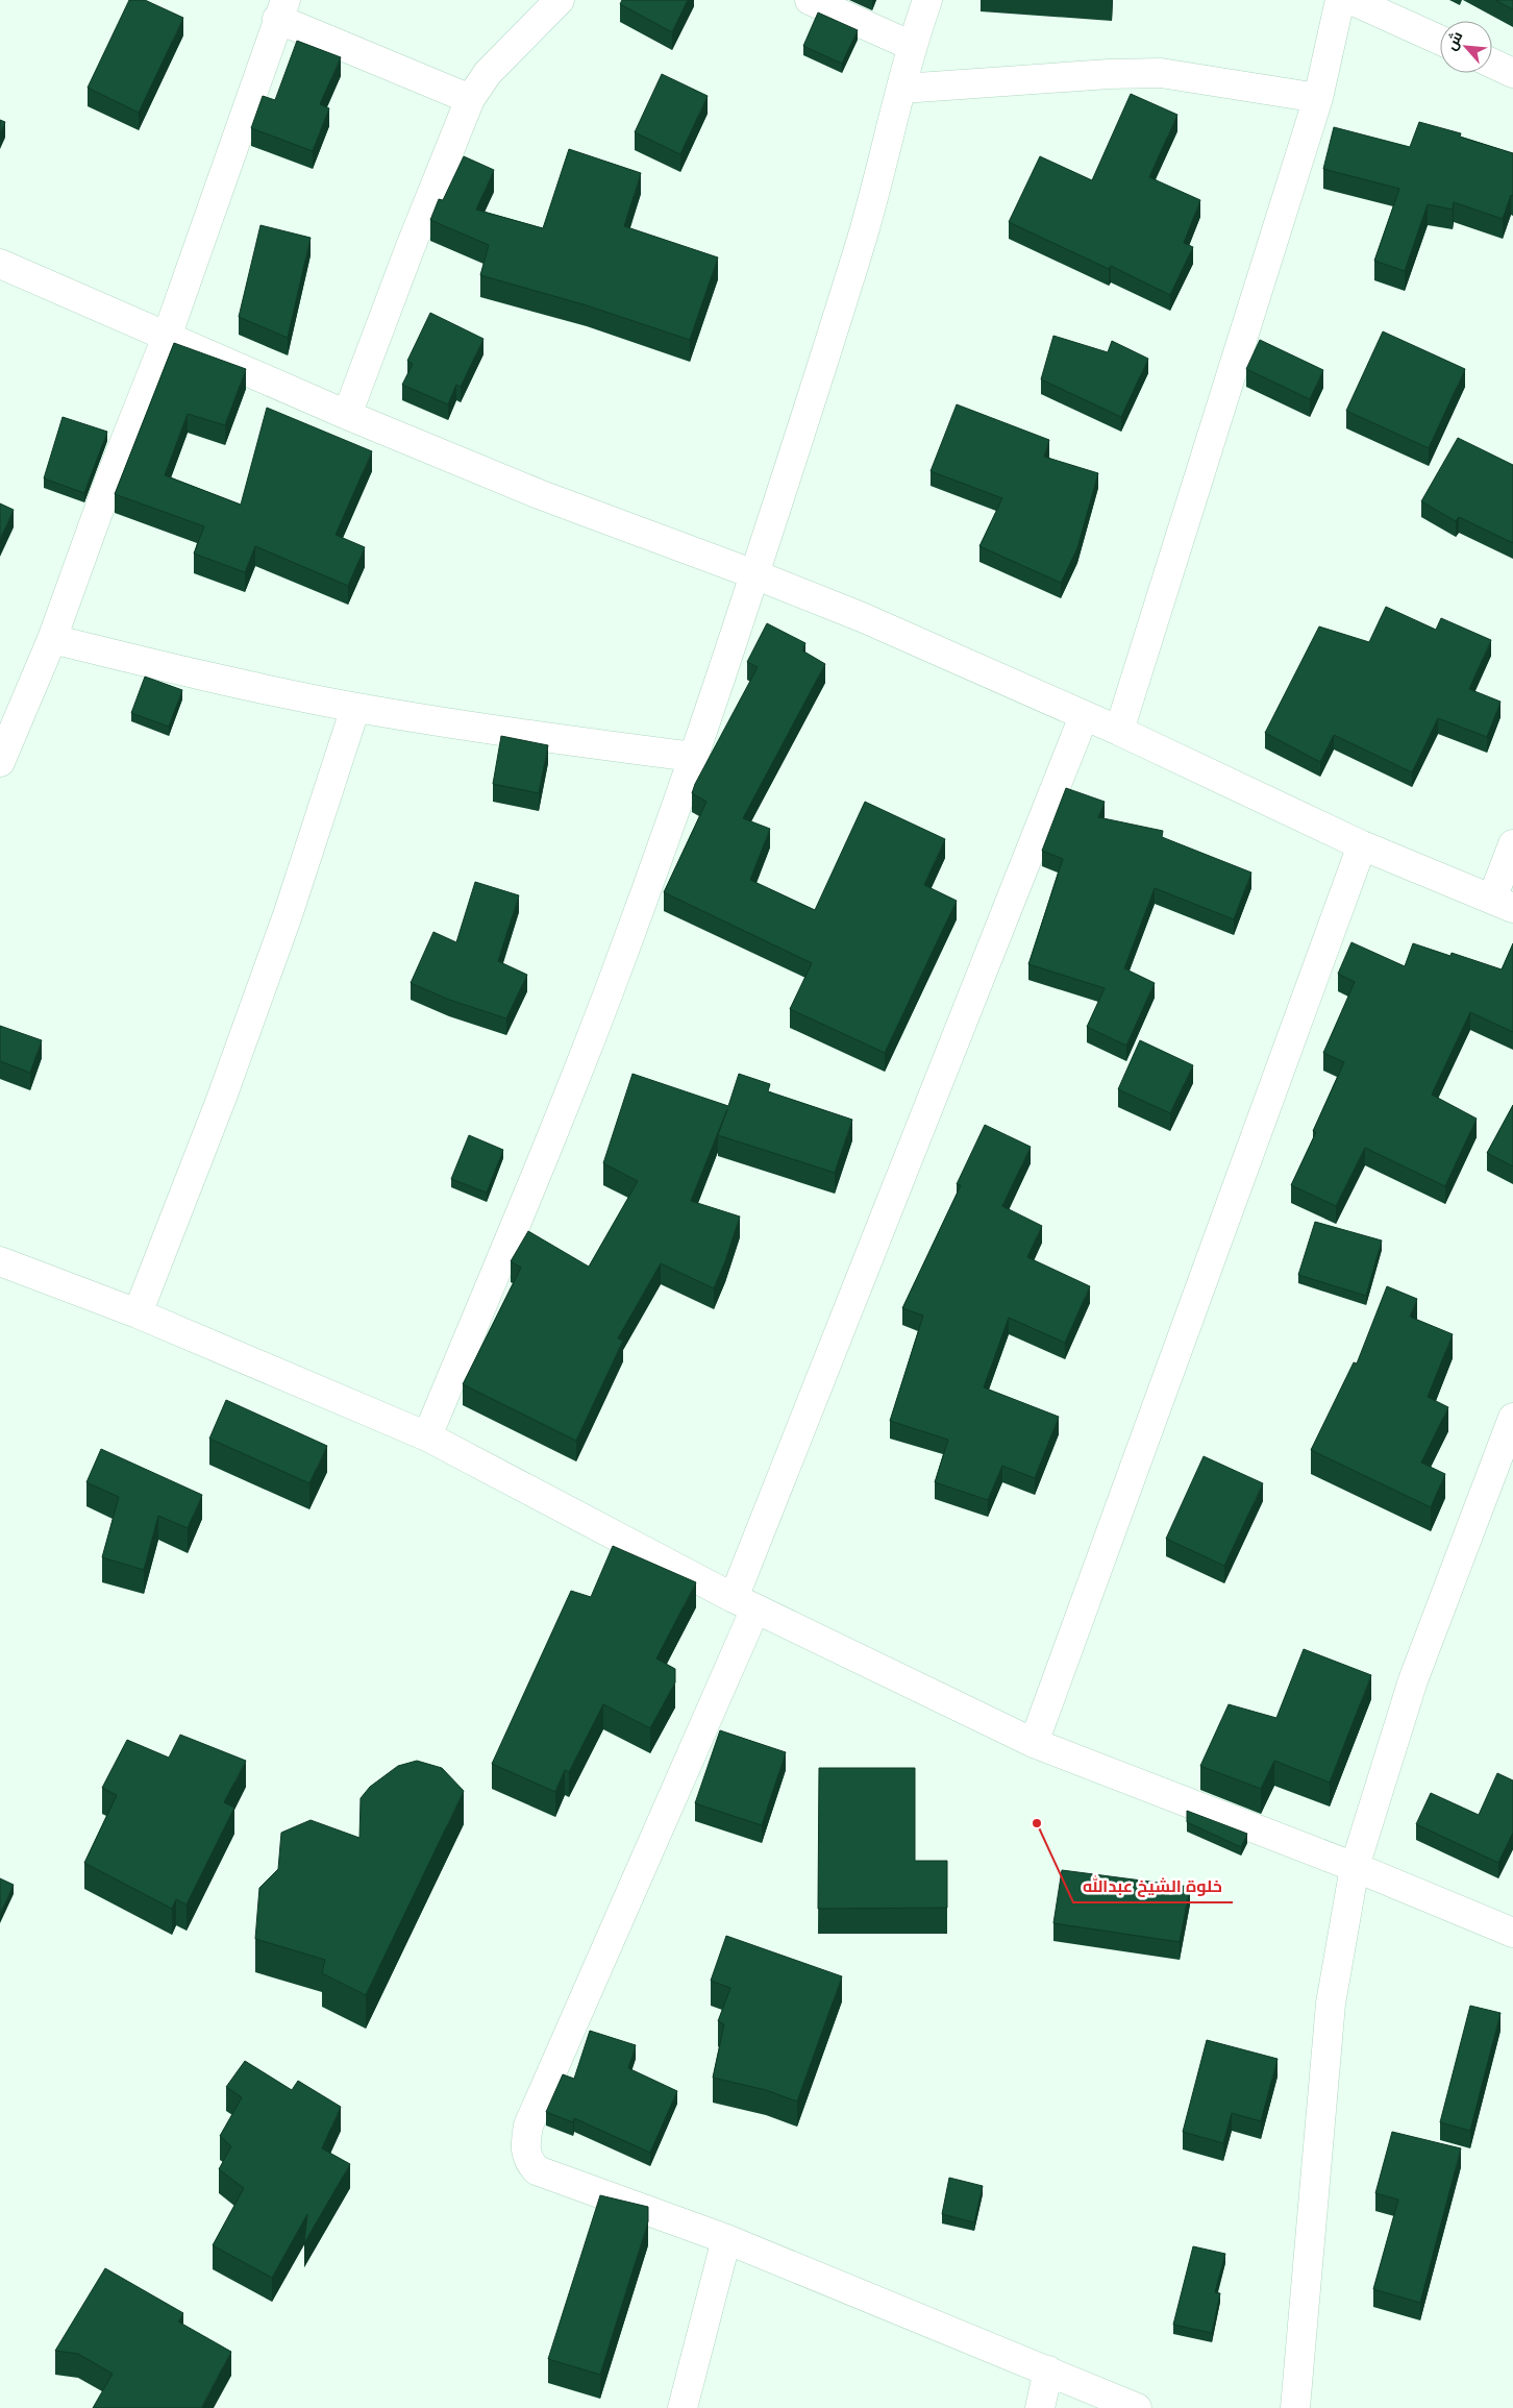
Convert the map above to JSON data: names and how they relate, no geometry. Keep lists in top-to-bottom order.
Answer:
{
  "places": ["خلوة الشيخ عبدالله"],
  "north": "top left"
}
